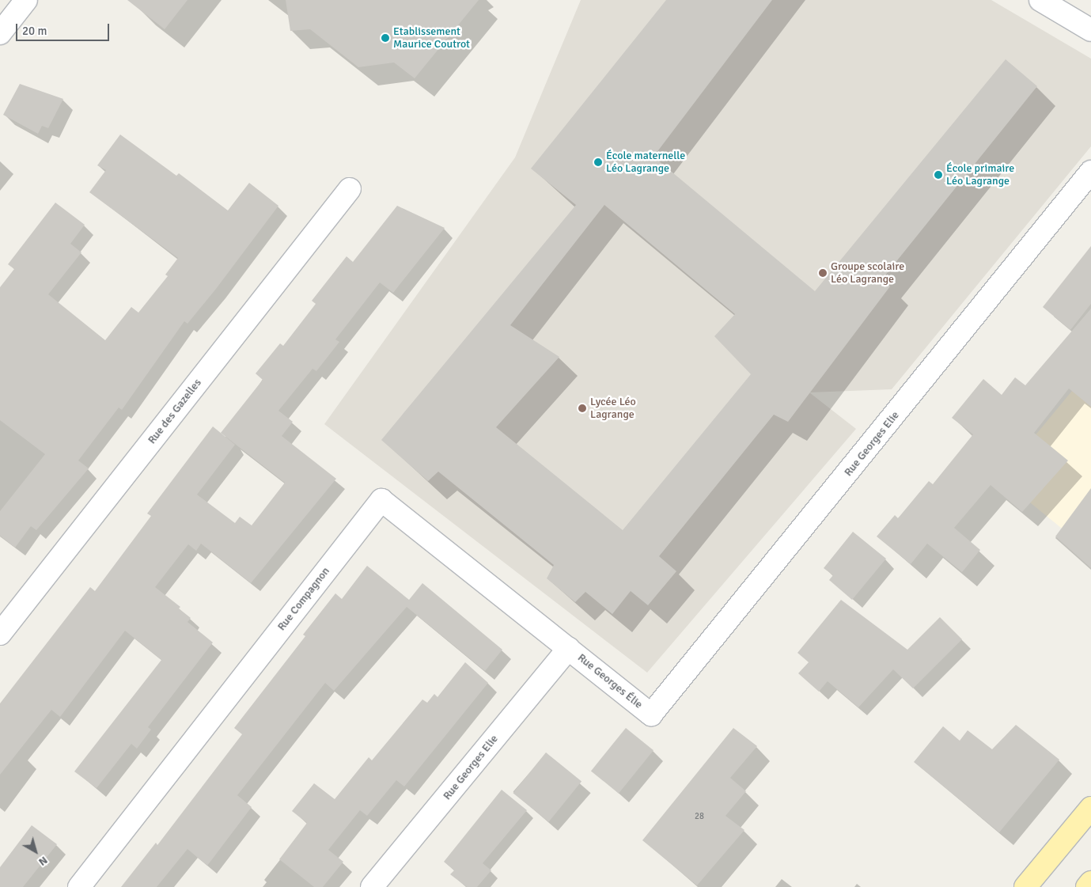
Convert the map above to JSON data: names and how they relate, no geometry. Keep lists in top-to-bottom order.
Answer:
{
  "streets": {
    "street": [
      "Rue des Gazelles",
      "Rue Georges Elie",
      "Rue Compagnon",
      "Rue Georges Élie"
    ]
  },
  "crossings": [
    ["Rue Georges Elie", "Rue Compagnon"],
    ["Rue Georges Elie", "Rue Georges Élie"],
    ["Rue Compagnon", "Rue Georges Élie"]
  ],
  "places": [
    "Etablissement Maurice Coutrot",
    "École maternelle Léo Lagrange",
    "École primaire Léo Lagrange",
    "Groupe scolaire Léo Lagrange",
    "Lycée Léo Lagrange"
  ],
  "house_numbers": ["28"],
  "scale_bar": "20 m",
  "north": "bottom right"
}
